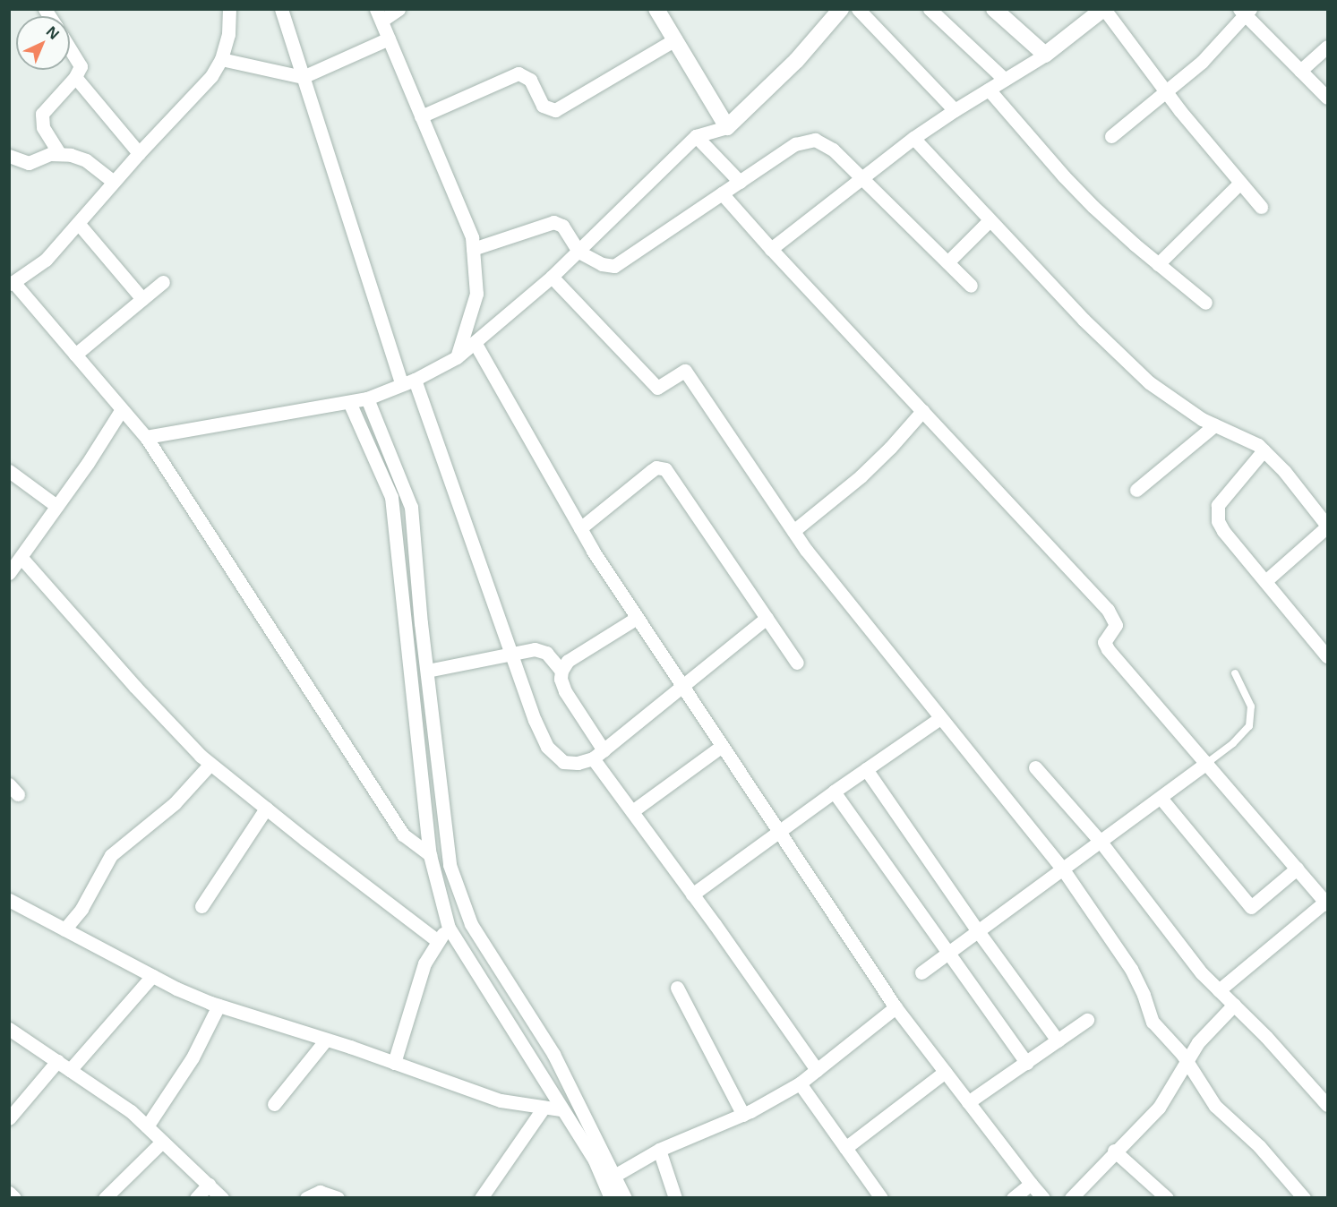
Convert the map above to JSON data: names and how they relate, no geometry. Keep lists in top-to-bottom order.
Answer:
{
  "north": "top right"
}
